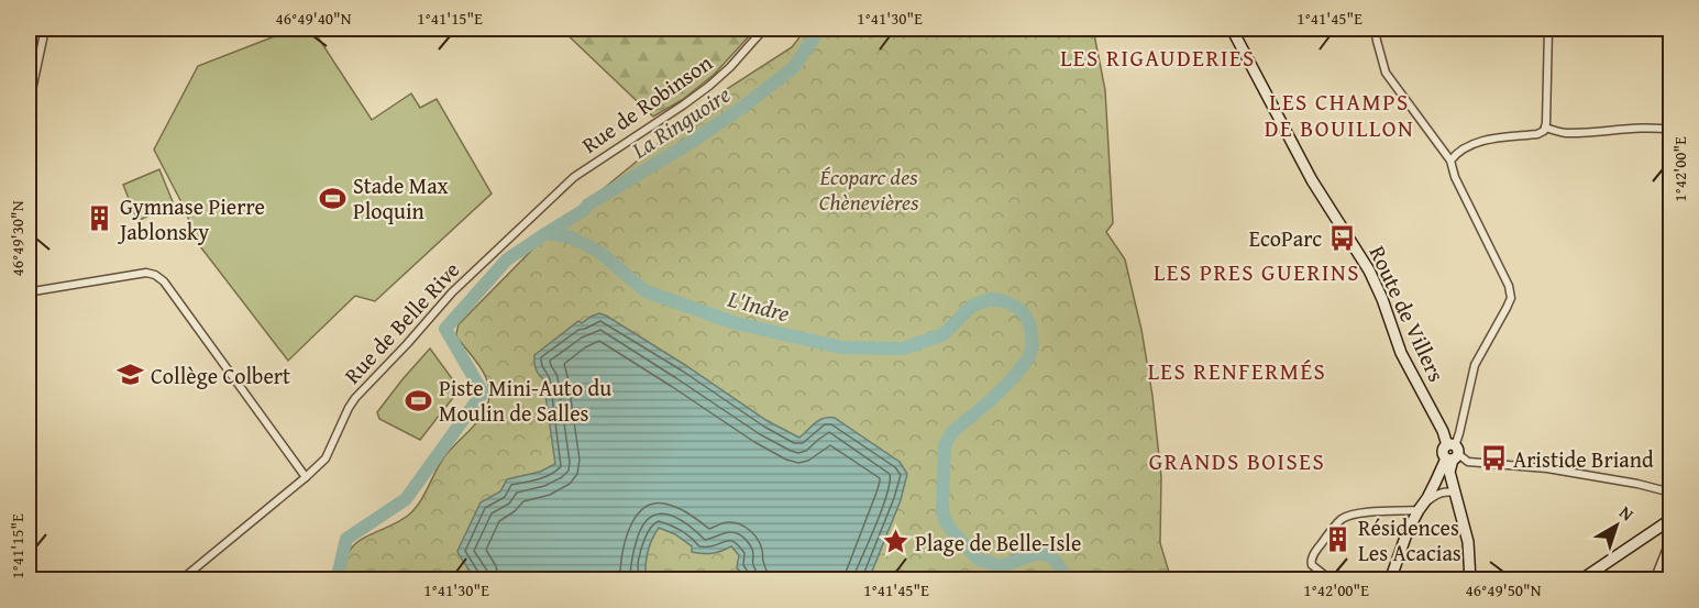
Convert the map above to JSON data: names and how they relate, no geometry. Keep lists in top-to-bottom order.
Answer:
{
  "streets": {
    "main road": ["Route de Villers"],
    "street": ["Rue de Robinson", "Rue de Belle Rive"]
  },
  "crossings": [
    ["Rue de Robinson", "Rue de Belle Rive"]
  ],
  "districts": [
    "LES RIGAUDERIES",
    "LES CHAMPS DE BOUILLON",
    "LES PRES GUERINS",
    "LES RENFERMÉS",
    "GRANDS BOISES"
  ],
  "water": ["La Ringuoire", "L'Indre"],
  "parks": ["Écoparc des Chènevières"],
  "places": {
    "sports": ["Stade Max Ploquin", "Piste Mini-Auto du Moulin de Salles"],
    "building": ["Gymnase Pierre Jablonsky", "Résidences Les Acacias"],
    "bus stop": ["EcoParc", "Aristide Briand"],
    "school or university": ["Collège Colbert"],
    "place": ["Plage de Belle-Isle"]
  },
  "north": "top right",
  "coordinates": [
    "46°49'40\"N",
    "1°41'15\"E",
    "1°41'30\"E",
    "1°41'45\"E",
    "1°42'00\"E",
    "46°49'30\"N",
    "46°49'50\"N"
  ]
}
